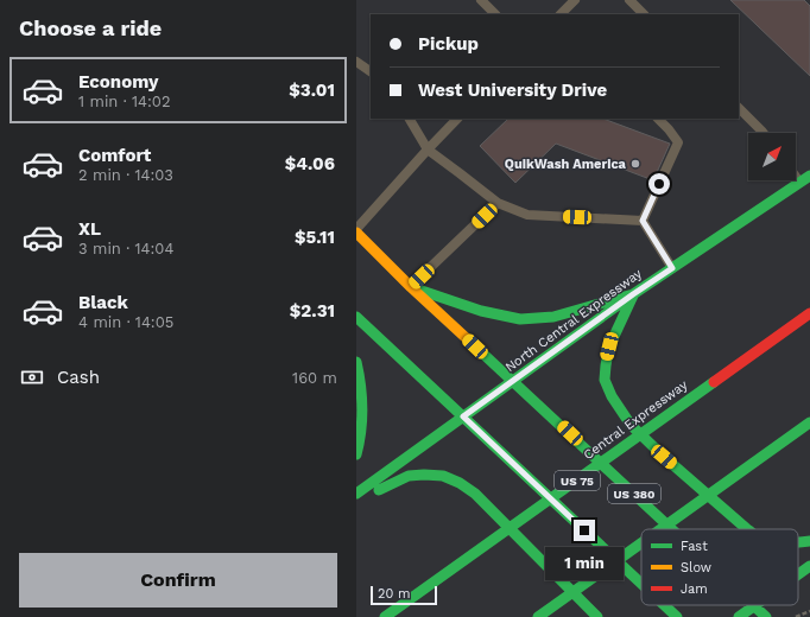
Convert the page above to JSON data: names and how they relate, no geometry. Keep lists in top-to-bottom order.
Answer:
{
  "streets": {
    "main road": [
      "North Central Expressway",
      "Central Expressway",
      "US 75",
      "US 380"
    ]
  },
  "crossings": [
    ["North Central Expressway", "US 380"]
  ],
  "places": ["QuikWash America"],
  "legend": ["Fast", "Slow", "Jam"],
  "scale_bar": "20 m",
  "north": "top right",
  "page": {
    "heading": "Choose a ride",
    "banner": ["Pickup", "West University Drive"],
    "list": [
      {
        "name": "Economy",
        "note": "1 min · 14:02",
        "value": "$3.01"
      },
      {
        "name": "Comfort",
        "note": "2 min · 14:03",
        "value": "$4.06"
      },
      {
        "name": "XL",
        "note": "3 min · 14:04",
        "value": "$5.11"
      },
      {
        "name": "Black",
        "note": "4 min · 14:05",
        "value": "$2.31"
      }
    ],
    "pay": ["Cash", "160 m"],
    "buttons": "Confirm",
    "bubble": "1 min",
    "scale": "20 m"
  }
}
